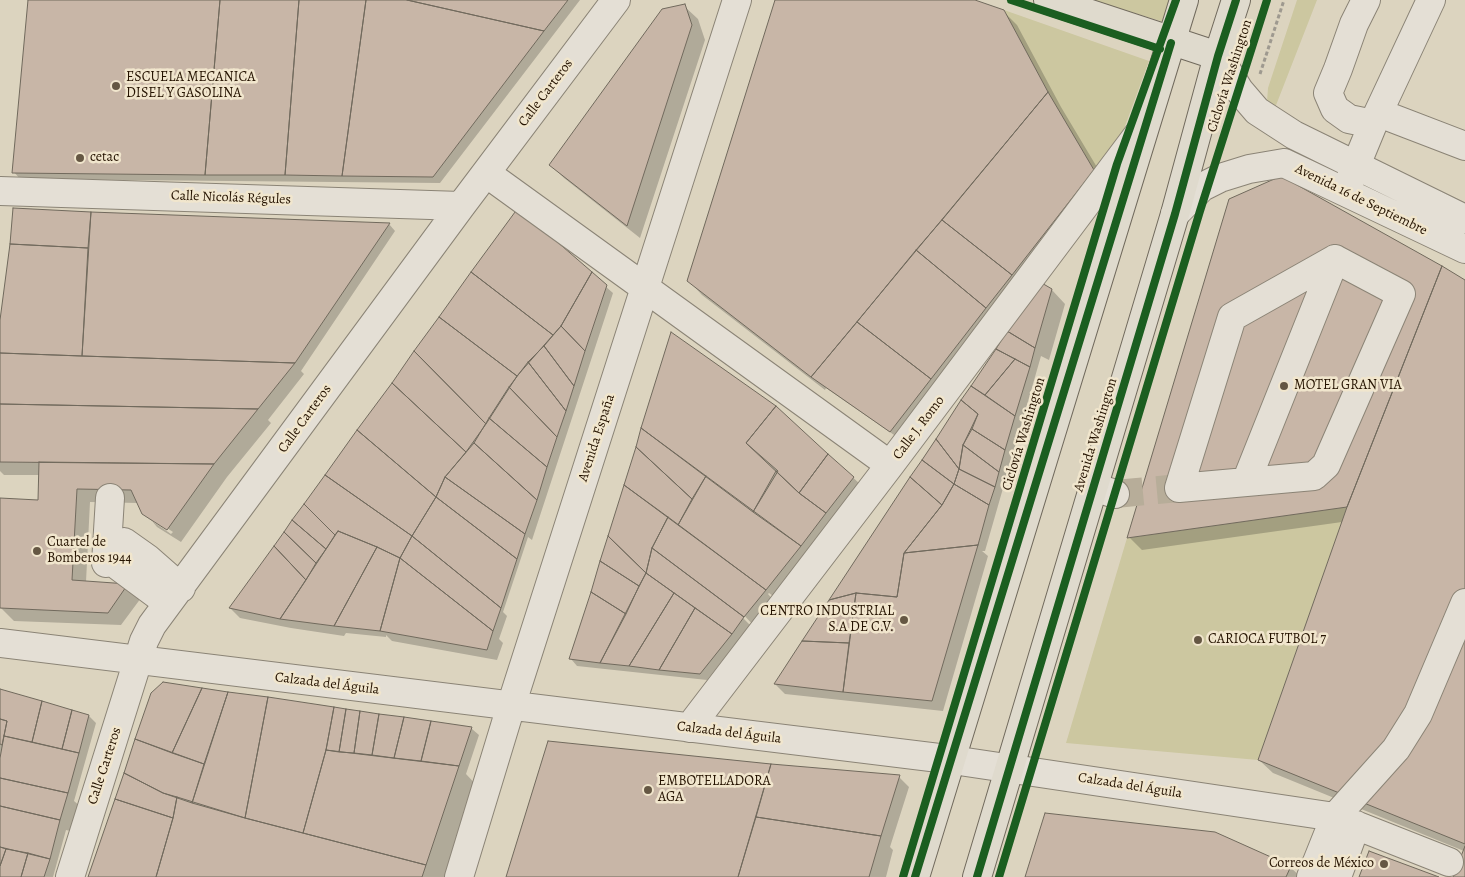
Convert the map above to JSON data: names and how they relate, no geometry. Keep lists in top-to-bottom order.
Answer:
{
  "streets": {
    "main road": ["Avenida Washington"],
    "street": [
      "Calle Carteros",
      "Calle Nicolás Régules",
      "Avenida 16 de Septiembre",
      "Calle J. Romo",
      "Avenida España",
      "Calzada del Águila"
    ],
    "cycle path": ["Ciclovía Washington"]
  },
  "crossings": [
    ["Calle Carteros", "Calle Nicolás Régules"],
    ["Calle Carteros", "Calzada del Águila"],
    ["Avenida 16 de Septiembre", "Avenida Washington"],
    ["Calle J. Romo", "Calzada del Águila"],
    ["Avenida Washington", "Calzada del Águila"],
    ["Avenida España", "Calzada del Águila"]
  ],
  "places": [
    "ESCUELA MECANICA DISEL Y GASOLINA",
    "cetac",
    "MOTEL GRAN VIA",
    "Cuartel de Bomberos 1944",
    "CENTRO INDUSTRIAL S.A DE C.V.",
    "CARIOCA FUTBOL 7",
    "EMBOTELLADORA AGA",
    "Correos de México"
  ]
}
